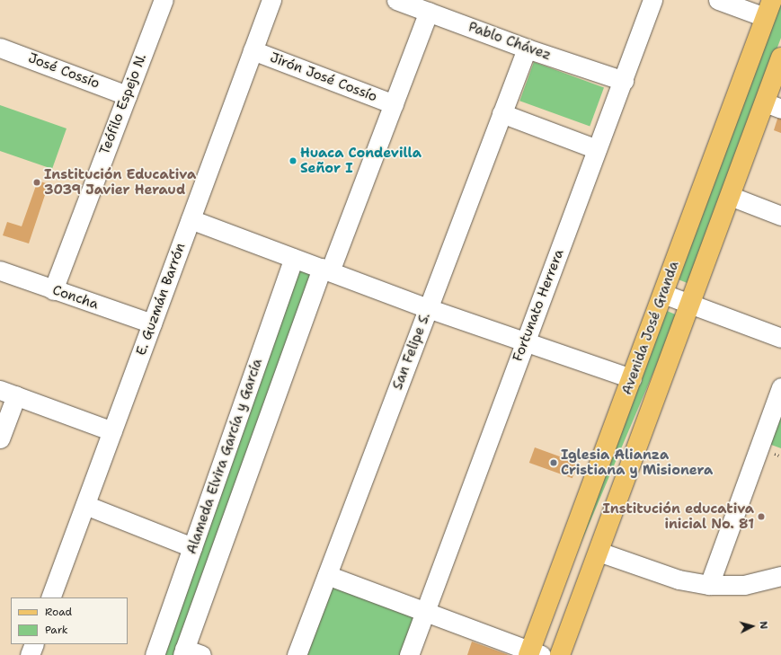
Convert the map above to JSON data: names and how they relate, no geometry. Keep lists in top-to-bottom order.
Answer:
{
  "streets": {
    "main road": ["Avenida José Granda"],
    "street": [
      "Pablo Chávez",
      "José Cossío",
      "Jirón José Cossío",
      "Teófilo Espejo N.",
      "Concha",
      "E. Guzmán Barrón",
      "Fortunato Herrera",
      "San Felipe S.",
      "Alameda Elvira García y García"
    ]
  },
  "crossings": [
    ["Pablo Chávez", "Fortunato Herrera"],
    ["Pablo Chávez", "San Felipe S."],
    ["Pablo Chávez", "Alameda Elvira García y García"],
    ["José Cossío", "Teófilo Espejo N."],
    ["Jirón José Cossío", "E. Guzmán Barrón"],
    ["Jirón José Cossío", "Alameda Elvira García y García"],
    ["Teófilo Espejo N.", "Concha"],
    ["Concha", "E. Guzmán Barrón"]
  ],
  "places": [
    "Huaca Condevilla Señor I",
    "Institución Educativa 3039 Javier Heraud",
    "Iglesia Alianza Cristiana y Misionera",
    "Institución educativa inicial No. 81"
  ],
  "legend": ["Road", "Park"],
  "north": "right"
}
